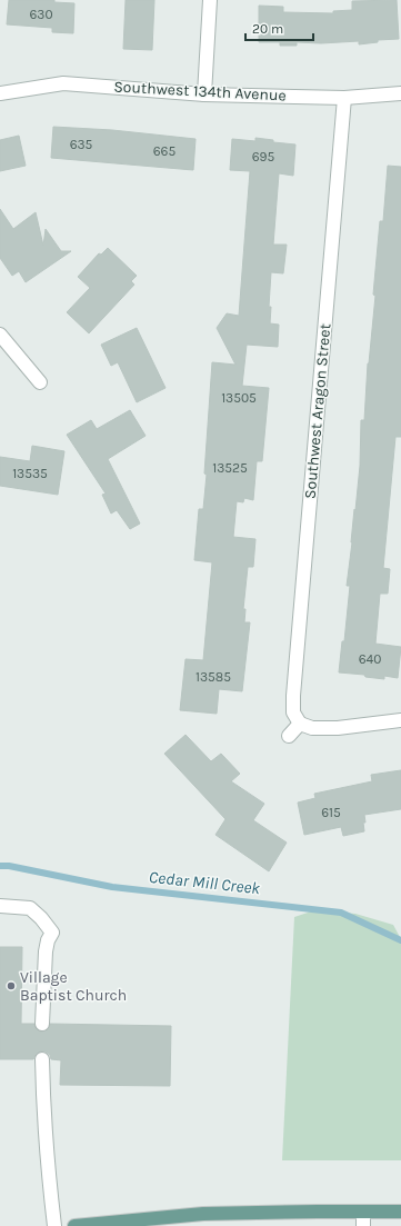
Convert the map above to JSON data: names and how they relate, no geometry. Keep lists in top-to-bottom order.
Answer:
{
  "streets": {
    "street": ["Southwest 134th Avenue", "Southwest Aragon Street"]
  },
  "crossings": [
    ["Southwest 134th Avenue", "Southwest Aragon Street"]
  ],
  "water": ["Cedar Mill Creek"],
  "places": ["Village Baptist Church"],
  "house_numbers": [
    "630",
    "635",
    "665",
    "695",
    "13505",
    "13525",
    "13535",
    "640",
    "13585",
    "615"
  ],
  "scale_bar": "20 m"
}
